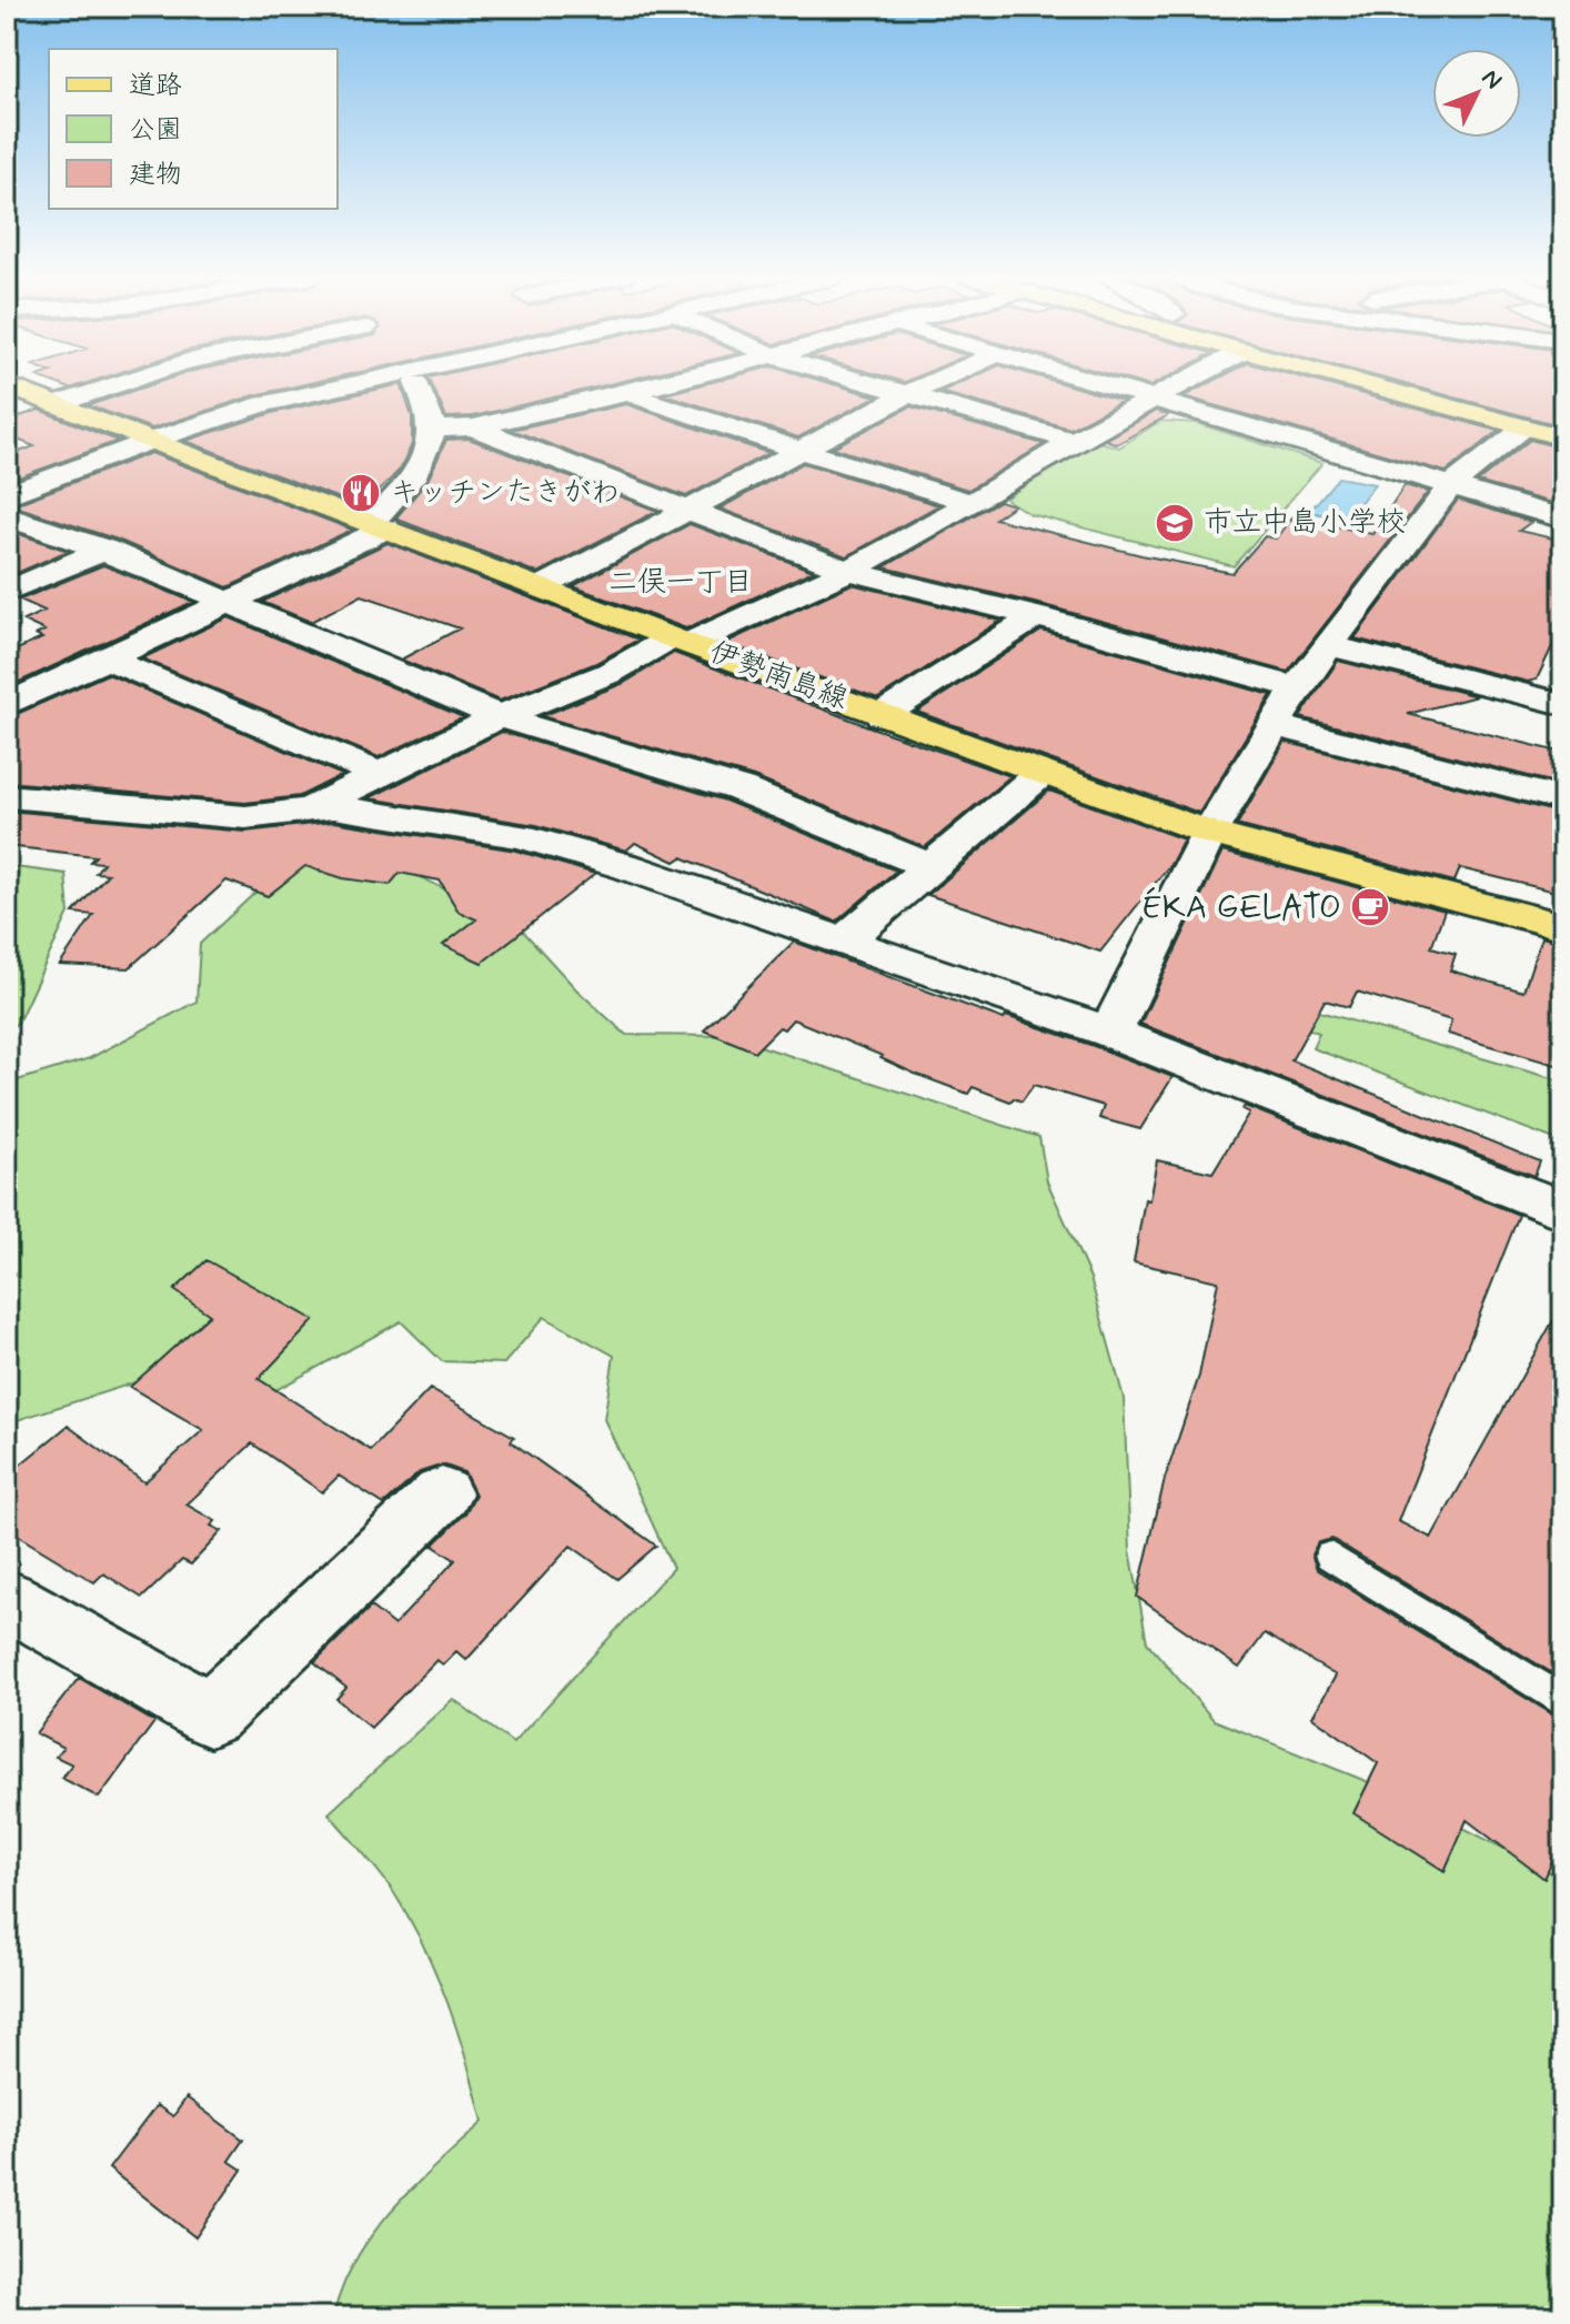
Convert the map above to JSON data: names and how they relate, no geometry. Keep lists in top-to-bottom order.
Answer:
{
  "streets": {
    "main road": ["伊勢南島線"]
  },
  "districts": ["二俣一丁目"],
  "places": {
    "restaurant": ["キッチンたきがわ"],
    "school or university": ["市立中島小学校"],
    "cafe": ["ÉKA GELATO"]
  },
  "legend": ["道路", "公園", "建物"],
  "north": "top right"
}
